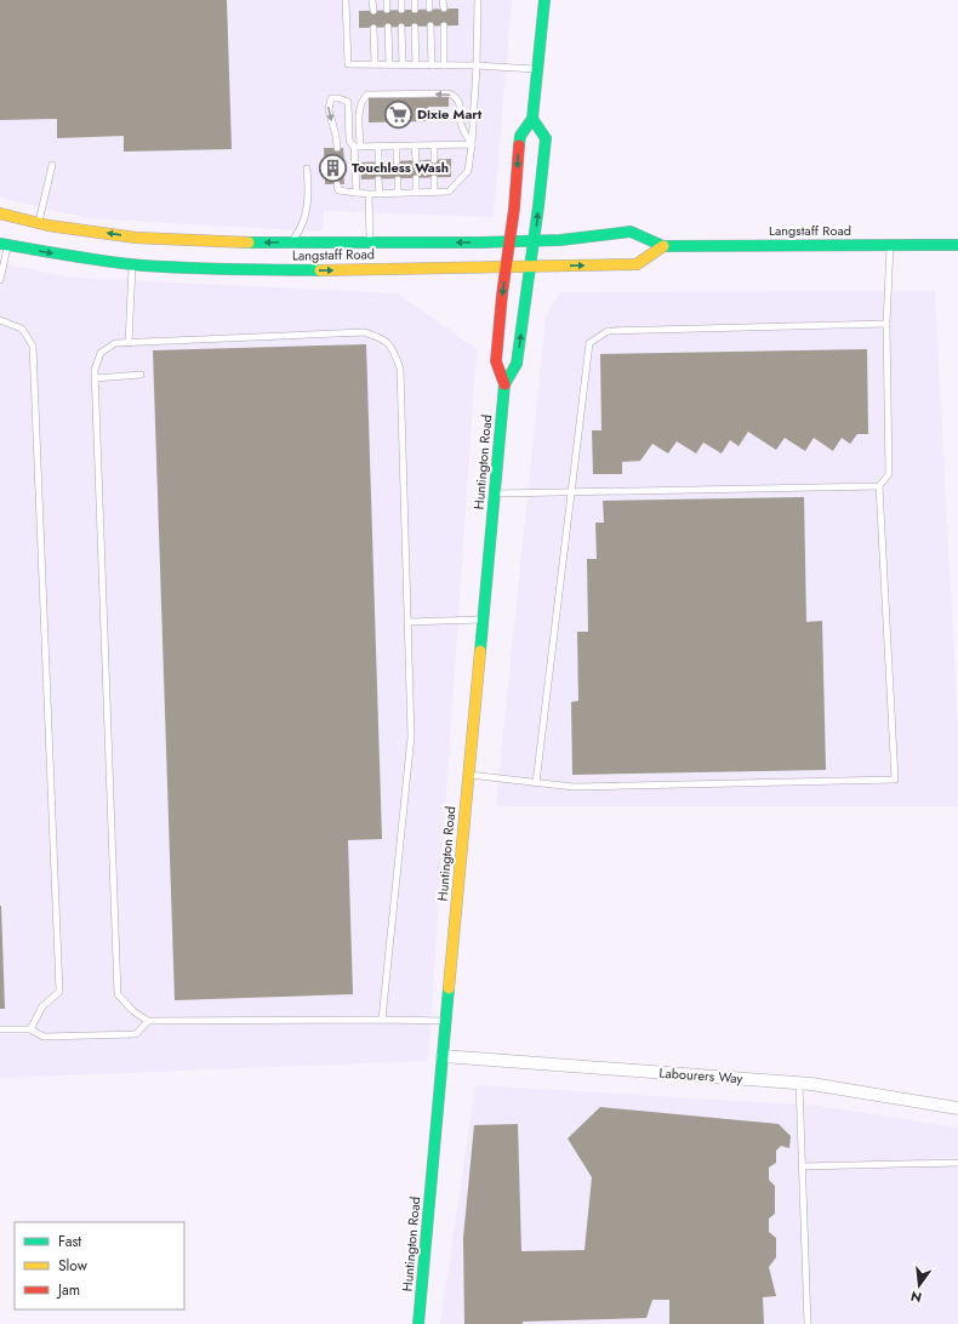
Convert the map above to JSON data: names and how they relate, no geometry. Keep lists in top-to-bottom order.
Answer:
{
  "streets": {
    "main road": ["Langstaff Road", "Huntington Road"],
    "street": ["Labourers Way"]
  },
  "crossings": [
    ["Langstaff Road", "Huntington Road"],
    ["Huntington Road", "Labourers Way"]
  ],
  "places": {
    "supermarket": ["Dixie Mart"],
    "building": ["Touchless Wash"]
  },
  "legend": ["Fast", "Slow", "Jam"],
  "north": "bottom"
}
